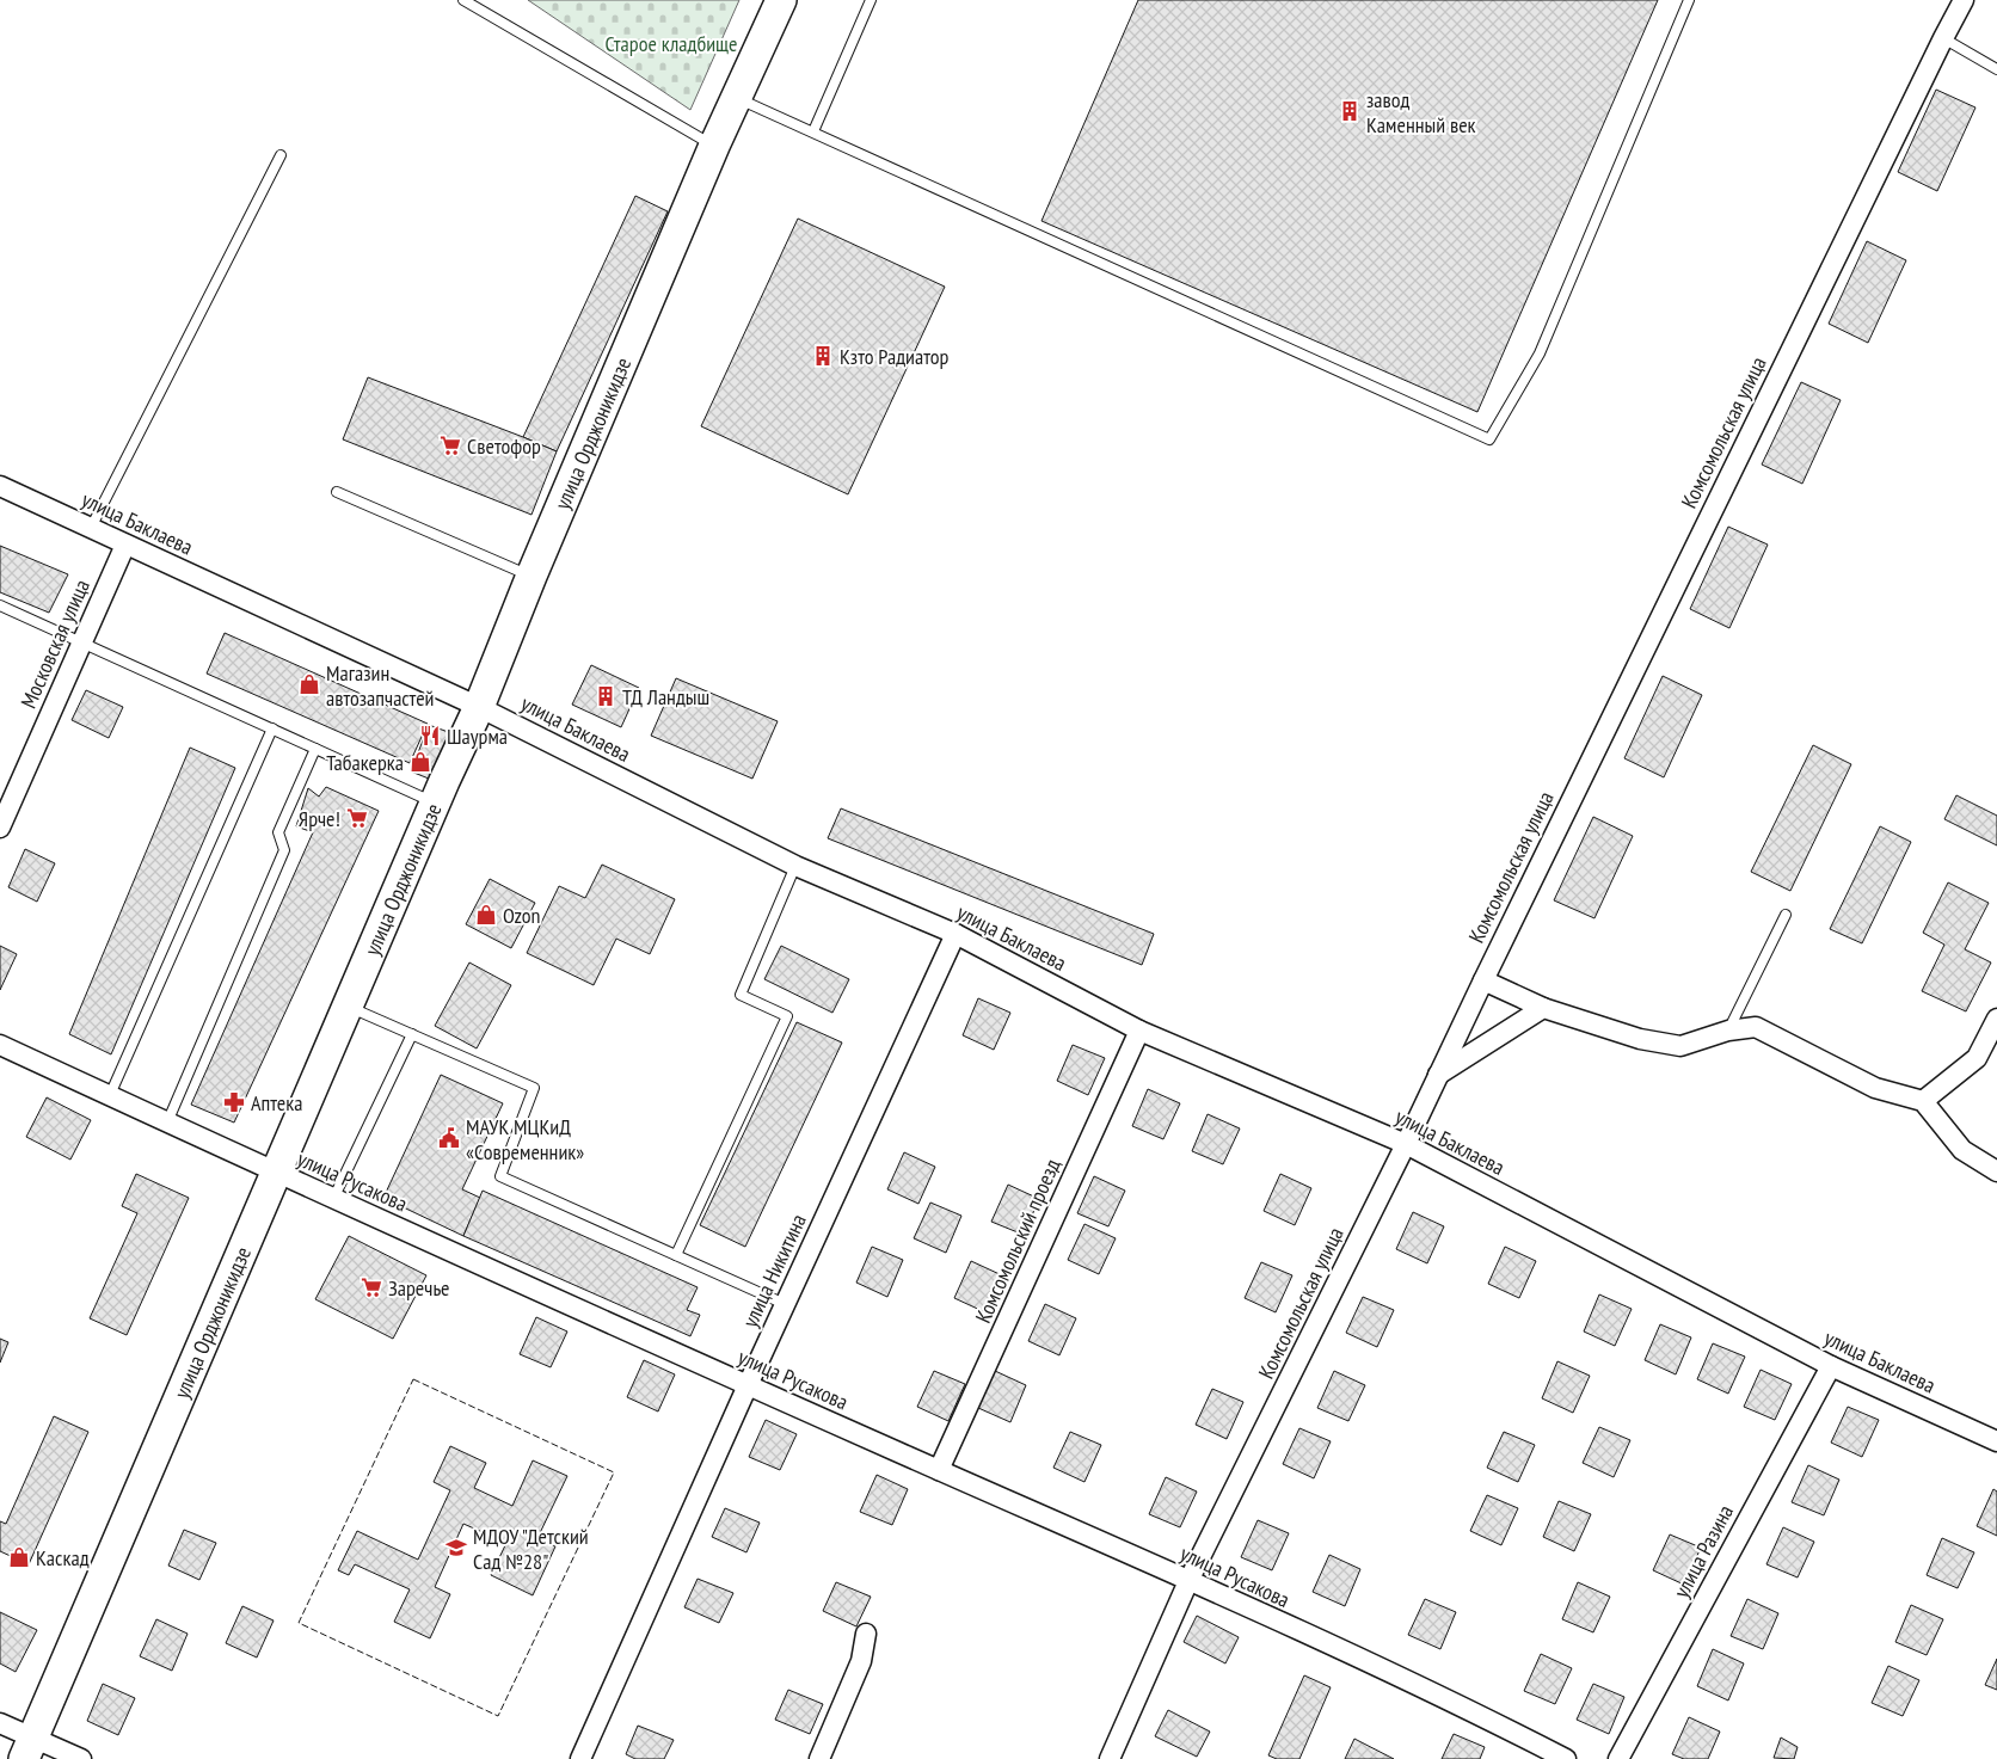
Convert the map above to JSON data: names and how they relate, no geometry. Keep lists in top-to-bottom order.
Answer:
{
  "streets": {
    "main road": ["улица Орджоникидзе"],
    "street": [
      "Комсомольская улица",
      "улица Баклаева",
      "Московская улица",
      "улица Русакова",
      "Комсомольский проезд",
      "улица Никитина",
      "улица Разина"
    ]
  },
  "crossings": [
    ["Комсомольская улица", "улица Баклаева"],
    ["Комсомольская улица", "улица Русакова"],
    ["улица Орджоникидзе", "улица Баклаева"],
    ["улица Орджоникидзе", "улица Русакова"],
    ["улица Баклаева", "Московская улица"],
    ["улица Баклаева", "Комсомольский проезд"],
    ["улица Баклаева", "улица Никитина"],
    ["улица Баклаева", "улица Разина"],
    ["улица Русакова", "Комсомольский проезд"],
    ["улица Русакова", "улица Никитина"]
  ],
  "parks": ["Старое кладбище"],
  "places": {
    "building": ["завод Каменный век", "Кзто Радиатор", "ТД Ландыш"],
    "supermarket": ["Светофор", "Ярче!", "Заречье"],
    "shop": [
      "Магазин автозапчастей",
      "Табакерка",
      "Ozon",
      "Каскад"
    ],
    "restaurant": ["Шаурма"],
    "pharmacy": ["Аптека"],
    "public building": ["МАУК МЦКиД «Современник»"],
    "school or university": ["МДОУ \"Детский Сад №28\""]
  }
}
